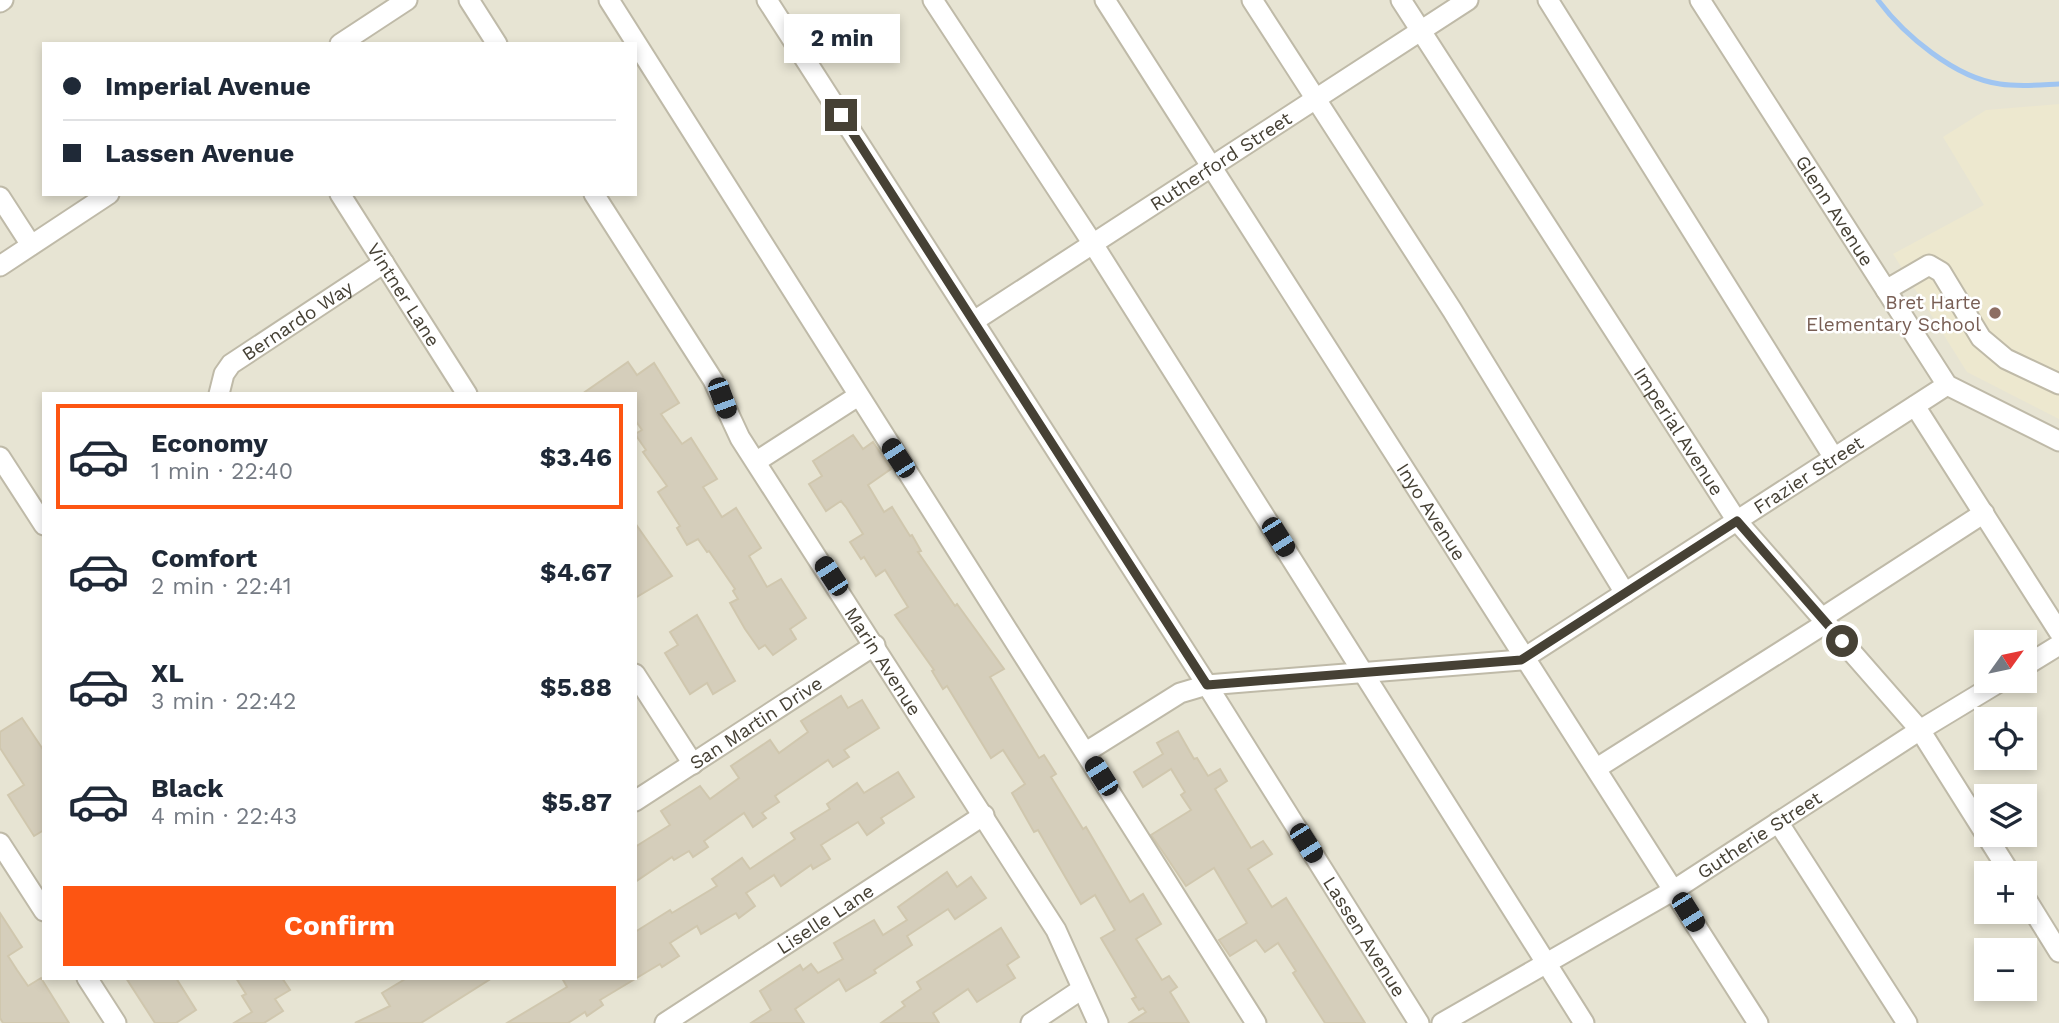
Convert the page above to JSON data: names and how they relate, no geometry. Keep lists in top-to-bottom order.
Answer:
{
  "streets": {
    "street": [
      "Rutherford Street",
      "Glenn Avenue",
      "Vintner Lane",
      "Bernardo Way",
      "Imperial Avenue",
      "Frazier Street",
      "Inyo Avenue",
      "Marin Avenue",
      "San Martin Drive",
      "Gutherie Street",
      "Liselle Lane",
      "Lassen Avenue"
    ]
  },
  "crossings": [
    ["Rutherford Street", "Imperial Avenue"],
    ["Rutherford Street", "Inyo Avenue"],
    ["Rutherford Street", "Lassen Avenue"],
    ["Glenn Avenue", "Frazier Street"],
    ["Vintner Lane", "Bernardo Way"],
    ["Imperial Avenue", "Frazier Street"],
    ["Imperial Avenue", "Gutherie Street"],
    ["Frazier Street", "Inyo Avenue"],
    ["Frazier Street", "Lassen Avenue"],
    ["Inyo Avenue", "Gutherie Street"],
    ["Marin Avenue", "San Martin Drive"],
    ["Marin Avenue", "Liselle Lane"]
  ],
  "places": ["Bret Harte Elementary School"],
  "north": "top right",
  "page": {
    "bubble": "2 min",
    "banner": ["Imperial Avenue", "Lassen Avenue"],
    "list": [
      {
        "name": "Economy",
        "note": "1 min · 22:40",
        "value": "$3.46"
      },
      {
        "name": "Comfort",
        "note": "2 min · 22:41",
        "value": "$4.67"
      },
      {
        "name": "XL",
        "note": "3 min · 22:42",
        "value": "$5.88"
      },
      {
        "name": "Black",
        "note": "4 min · 22:43",
        "value": "$5.87"
      }
    ],
    "map_buttons": ["+", "−"],
    "buttons": "Confirm"
  }
}
